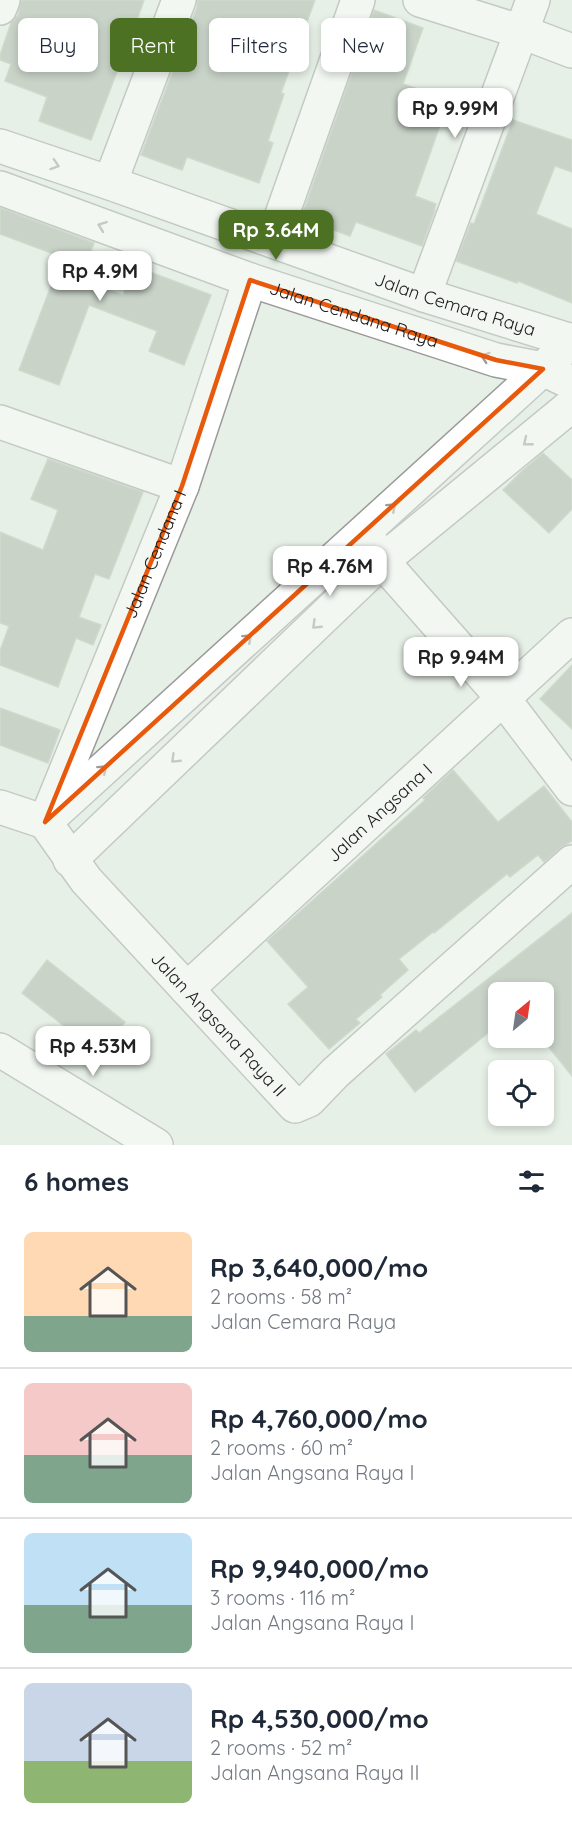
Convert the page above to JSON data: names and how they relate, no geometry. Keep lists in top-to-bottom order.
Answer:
{
  "streets": {
    "street": [
      "Jalan Cemara Raya",
      "Jalan Cendana Raya",
      "Jalan Cendana I",
      "Jalan Angsana I",
      "Jalan Angsana Raya II"
    ]
  },
  "crossings": [
    ["Jalan Cendana Raya", "Jalan Cendana I"],
    ["Jalan Cendana I", "Jalan Angsana Raya II"],
    ["Jalan Angsana I", "Jalan Angsana Raya II"]
  ],
  "north": "top right",
  "page": {
    "chip": [
      "Buy",
      "Rent",
      "Filters",
      "New"
    ],
    "price": [
      "Rp 9.99M",
      "Rp 3.64M",
      "Rp 4.9M",
      "Rp 4.76M",
      "Rp 9.94M",
      "Rp 4.53M"
    ],
    "heading": "6 homes",
    "list": [
      {
        "name": "Rp 3,640,000/mo",
        "note": "2 rooms · 58 m² · Jalan Cemara Raya"
      },
      {
        "name": "Rp 4,760,000/mo",
        "note": "2 rooms · 60 m² · Jalan Angsana Raya I"
      },
      {
        "name": "Rp 9,940,000/mo",
        "note": "3 rooms · 116 m² · Jalan Angsana Raya I"
      },
      {
        "name": "Rp 4,530,000/mo",
        "note": "2 rooms · 52 m² · Jalan Angsana Raya II"
      }
    ]
  }
}
